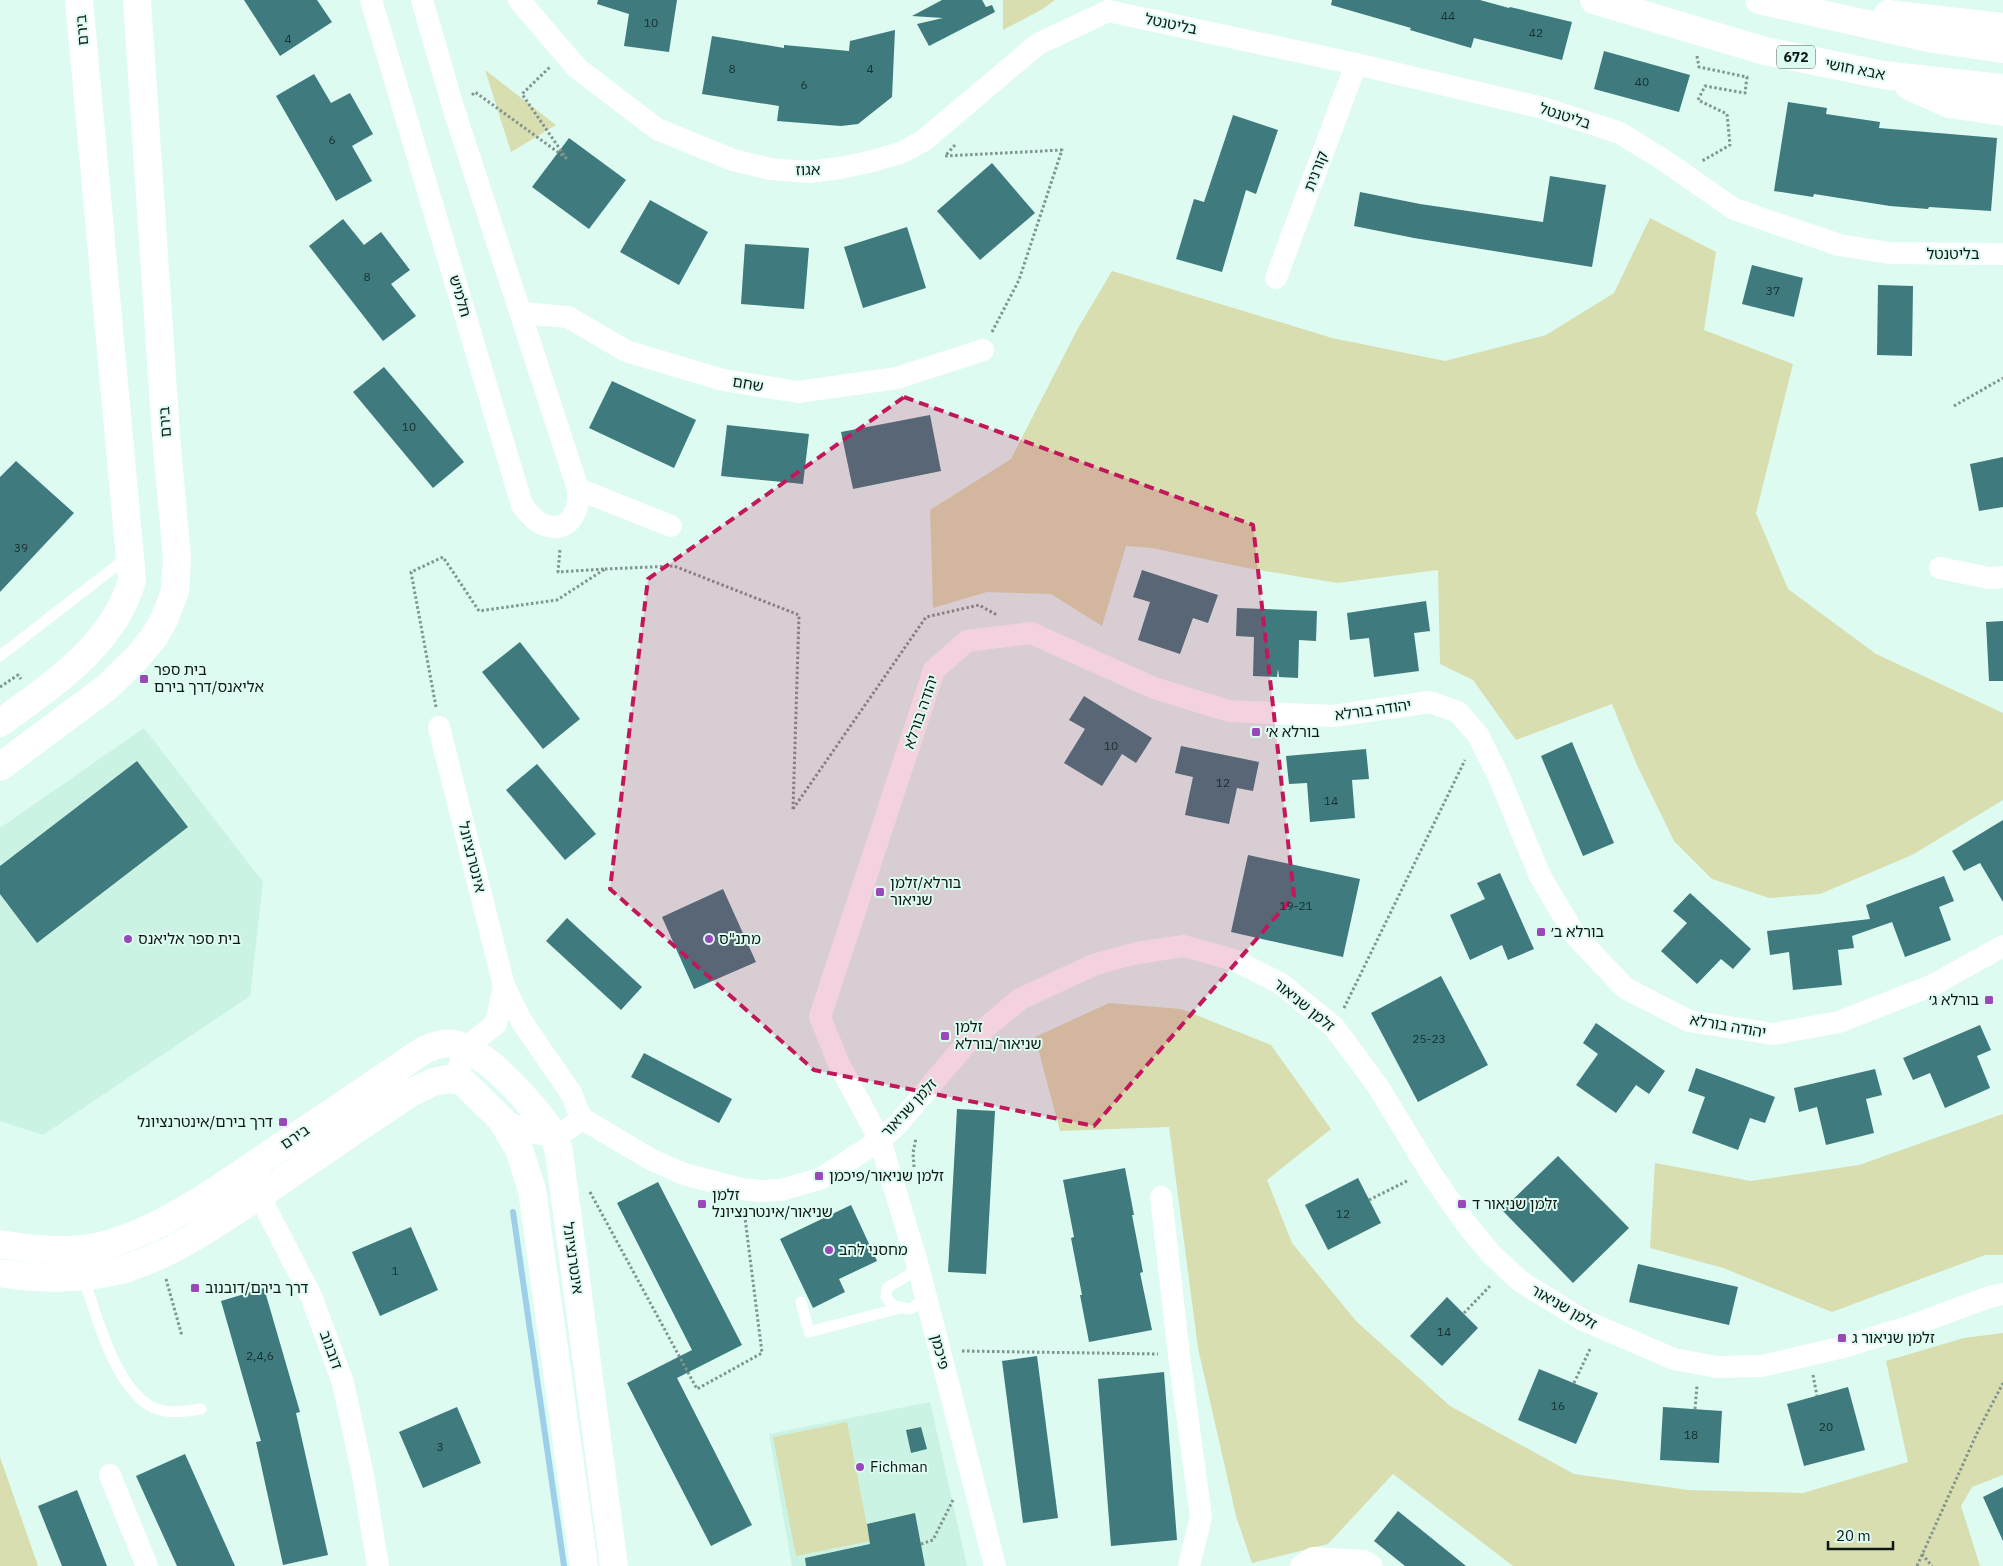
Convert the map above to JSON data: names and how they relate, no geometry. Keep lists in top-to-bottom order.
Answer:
{
  "streets": {
    "street": [
      "בליטנטל",
      "בירם",
      "672",
      "אבא חושי",
      "אגוז",
      "קורנית",
      "חלמיש",
      "שחם",
      "יהודה בורלא",
      "אינטרנציונל",
      "זלמן שניאור",
      "דובנוב",
      "פיכמן"
    ]
  },
  "crossings": [
    ["בליטנטל", "אגוז"],
    ["בליטנטל", "קורנית"],
    ["בירם", "אינטרנציונל"],
    ["בירם", "דובנוב"],
    ["יהודה בורלא", "זלמן שניאור"],
    ["יהודה בורלא", "פיכמן"],
    ["אינטרנציונל", "זלמן שניאור"],
    ["זלמן שניאור", "פיכמן"]
  ],
  "places": {
    "transit": [
      "בית ספר אליאנס/דרך בירם",
      "בורלא א׳",
      "בורלא/זלמן שניאור",
      "בורלא ב׳",
      "בורלא ג׳",
      "זלמן שניאור/בורלא",
      "דרך בירם/אינטרנציונל",
      "זלמן שניאור/פיכמן",
      "זלמן שניאור/אינטרנציונל",
      "זלמן שניאור ד",
      "דרך בירם/דובנוב",
      "זלמן שניאור ג"
    ],
    "other": [
      "בית ספר אליאנס",
      "מתנ\"ס",
      "מחסני להב",
      "Fichman"
    ]
  },
  "house_numbers": [
    "44",
    "10",
    "42",
    "4",
    "8",
    "4",
    "40",
    "6",
    "6",
    "8",
    "37",
    "10",
    "39",
    "10",
    "12",
    "14",
    "19-21",
    "25-23",
    "12",
    "1",
    "14",
    "2,4,6",
    "16",
    "20",
    "18",
    "3"
  ],
  "scale_bar": "20 m"
}
